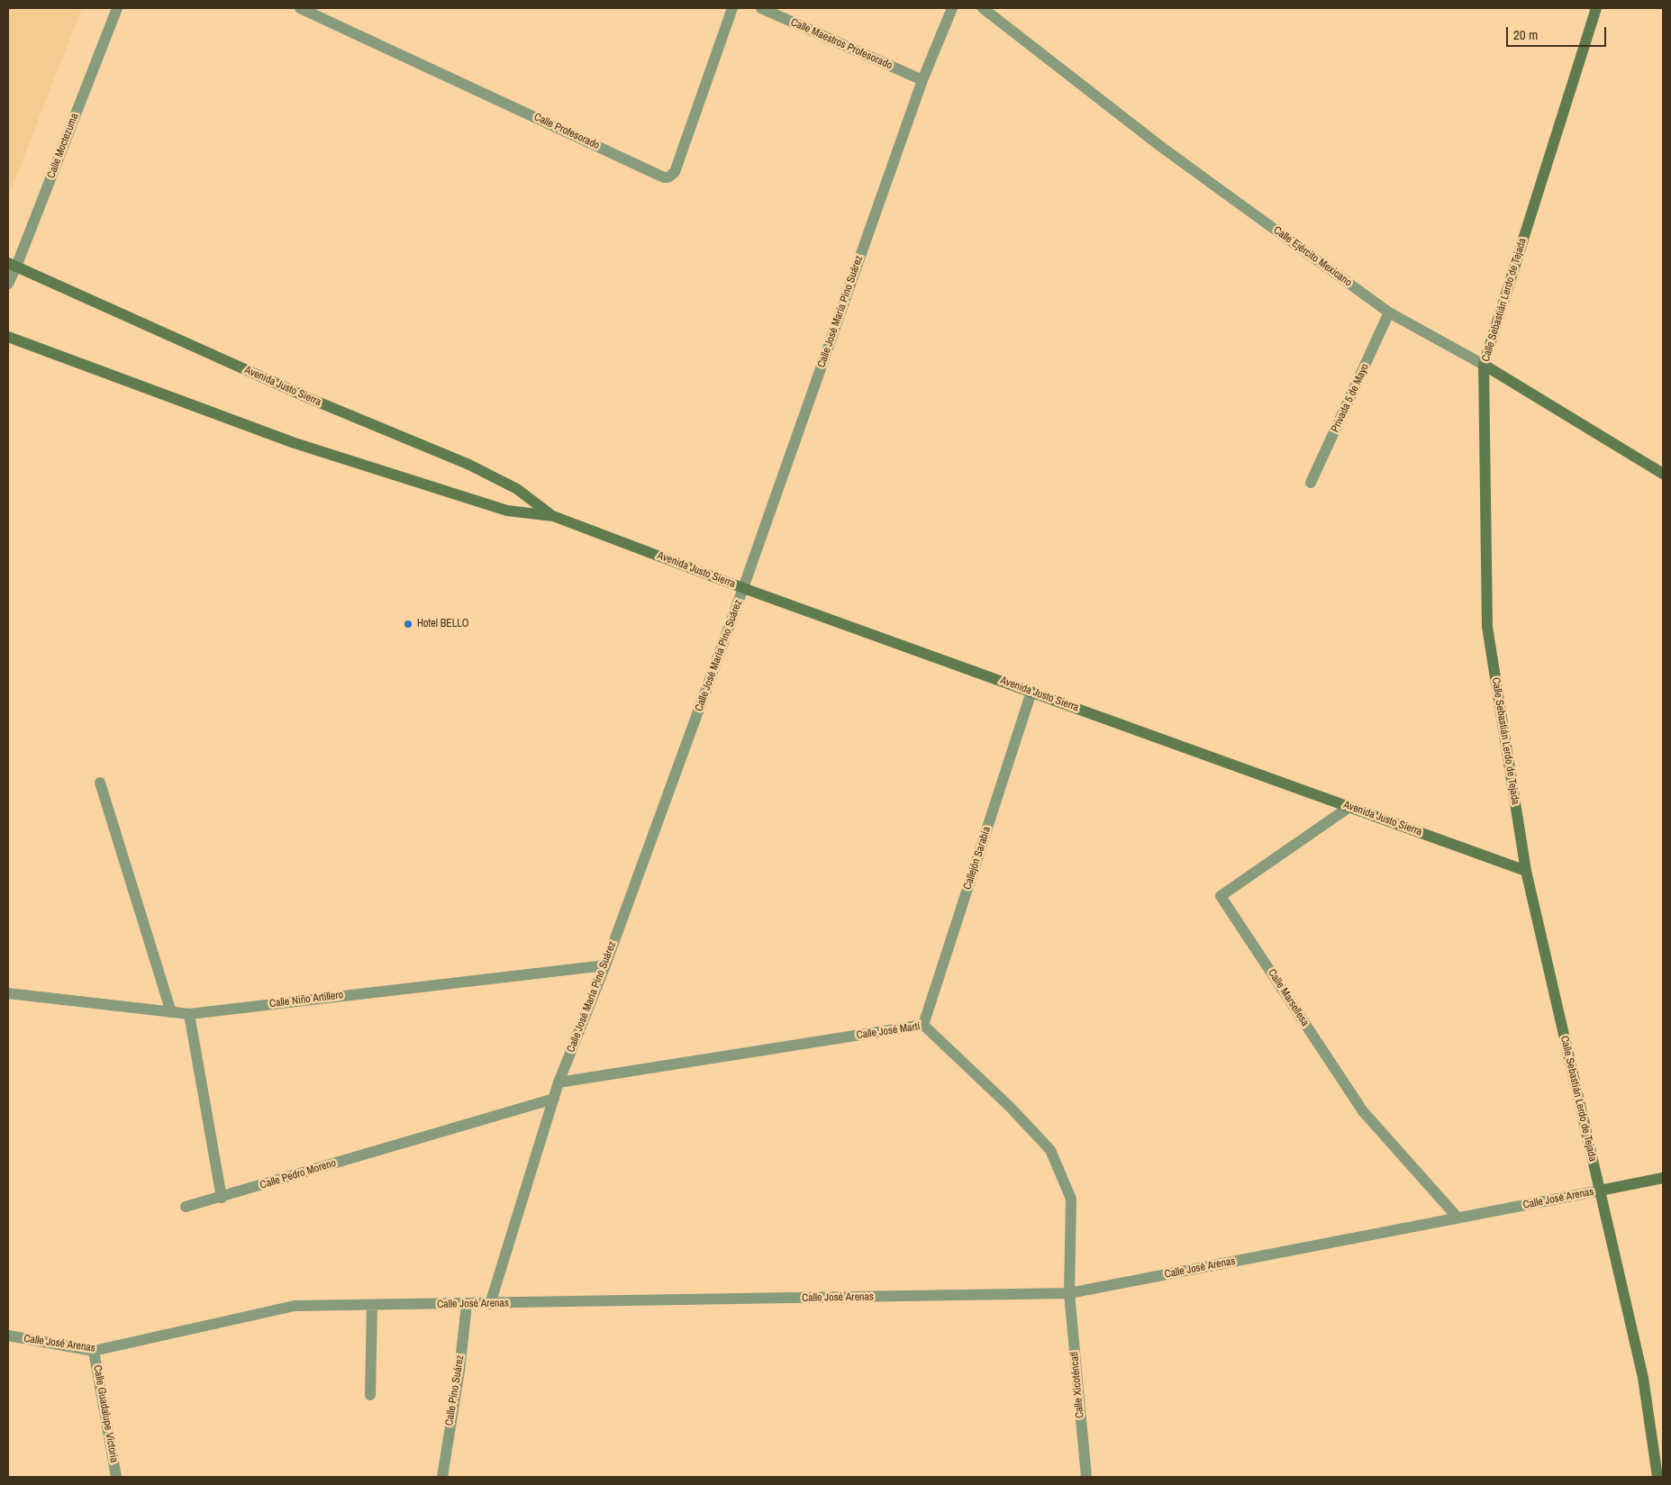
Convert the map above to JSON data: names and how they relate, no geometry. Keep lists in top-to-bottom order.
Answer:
{
  "streets": {
    "street": [
      "Calle Maestros Profesorado",
      "Calle Profesorado",
      "Calle Moctezuma",
      "Calle Ejército Mexicano",
      "Calle Sebastián Lerdo de Tejada",
      "Calle José María Pino Suárez",
      "Avenida Justo Sierra",
      "Privada 5 de Mayo",
      "Callejón Sarabia",
      "Calle Marsellesa",
      "Calle Niño Artillero",
      "Calle José Martí",
      "Calle Pedro Moreno",
      "Calle José Arenas",
      "Calle Xicoténcatl",
      "Calle Pino Suárez",
      "Calle Guadalupe Victoria"
    ]
  },
  "crossings": [
    ["Calle Maestros Profesorado", "Calle José María Pino Suárez"],
    ["Calle Moctezuma", "Avenida Justo Sierra"],
    ["Calle Ejército Mexicano", "Calle Sebastián Lerdo de Tejada"],
    ["Calle Ejército Mexicano", "Privada 5 de Mayo"],
    ["Calle Sebastián Lerdo de Tejada", "Avenida Justo Sierra"],
    ["Calle Sebastián Lerdo de Tejada", "Calle José Arenas"],
    ["Calle José María Pino Suárez", "Avenida Justo Sierra"],
    ["Calle José María Pino Suárez", "Calle Niño Artillero"],
    ["Calle José María Pino Suárez", "Calle José Martí"],
    ["Calle José María Pino Suárez", "Calle Pedro Moreno"],
    ["Calle José María Pino Suárez", "Calle José Arenas"],
    ["Avenida Justo Sierra", "Callejón Sarabia"],
    ["Avenida Justo Sierra", "Calle Marsellesa"],
    ["Callejón Sarabia", "Calle José Martí"],
    ["Calle Marsellesa", "Calle José Arenas"],
    ["Calle José Martí", "Calle José Arenas"],
    ["Calle José Martí", "Calle Xicoténcatl"],
    ["Calle José Arenas", "Calle Xicoténcatl"],
    ["Calle José Arenas", "Calle Pino Suárez"],
    ["Calle José Arenas", "Calle Guadalupe Victoria"]
  ],
  "places": ["Hotel BELLO"],
  "scale_bar": "20 m"
}
